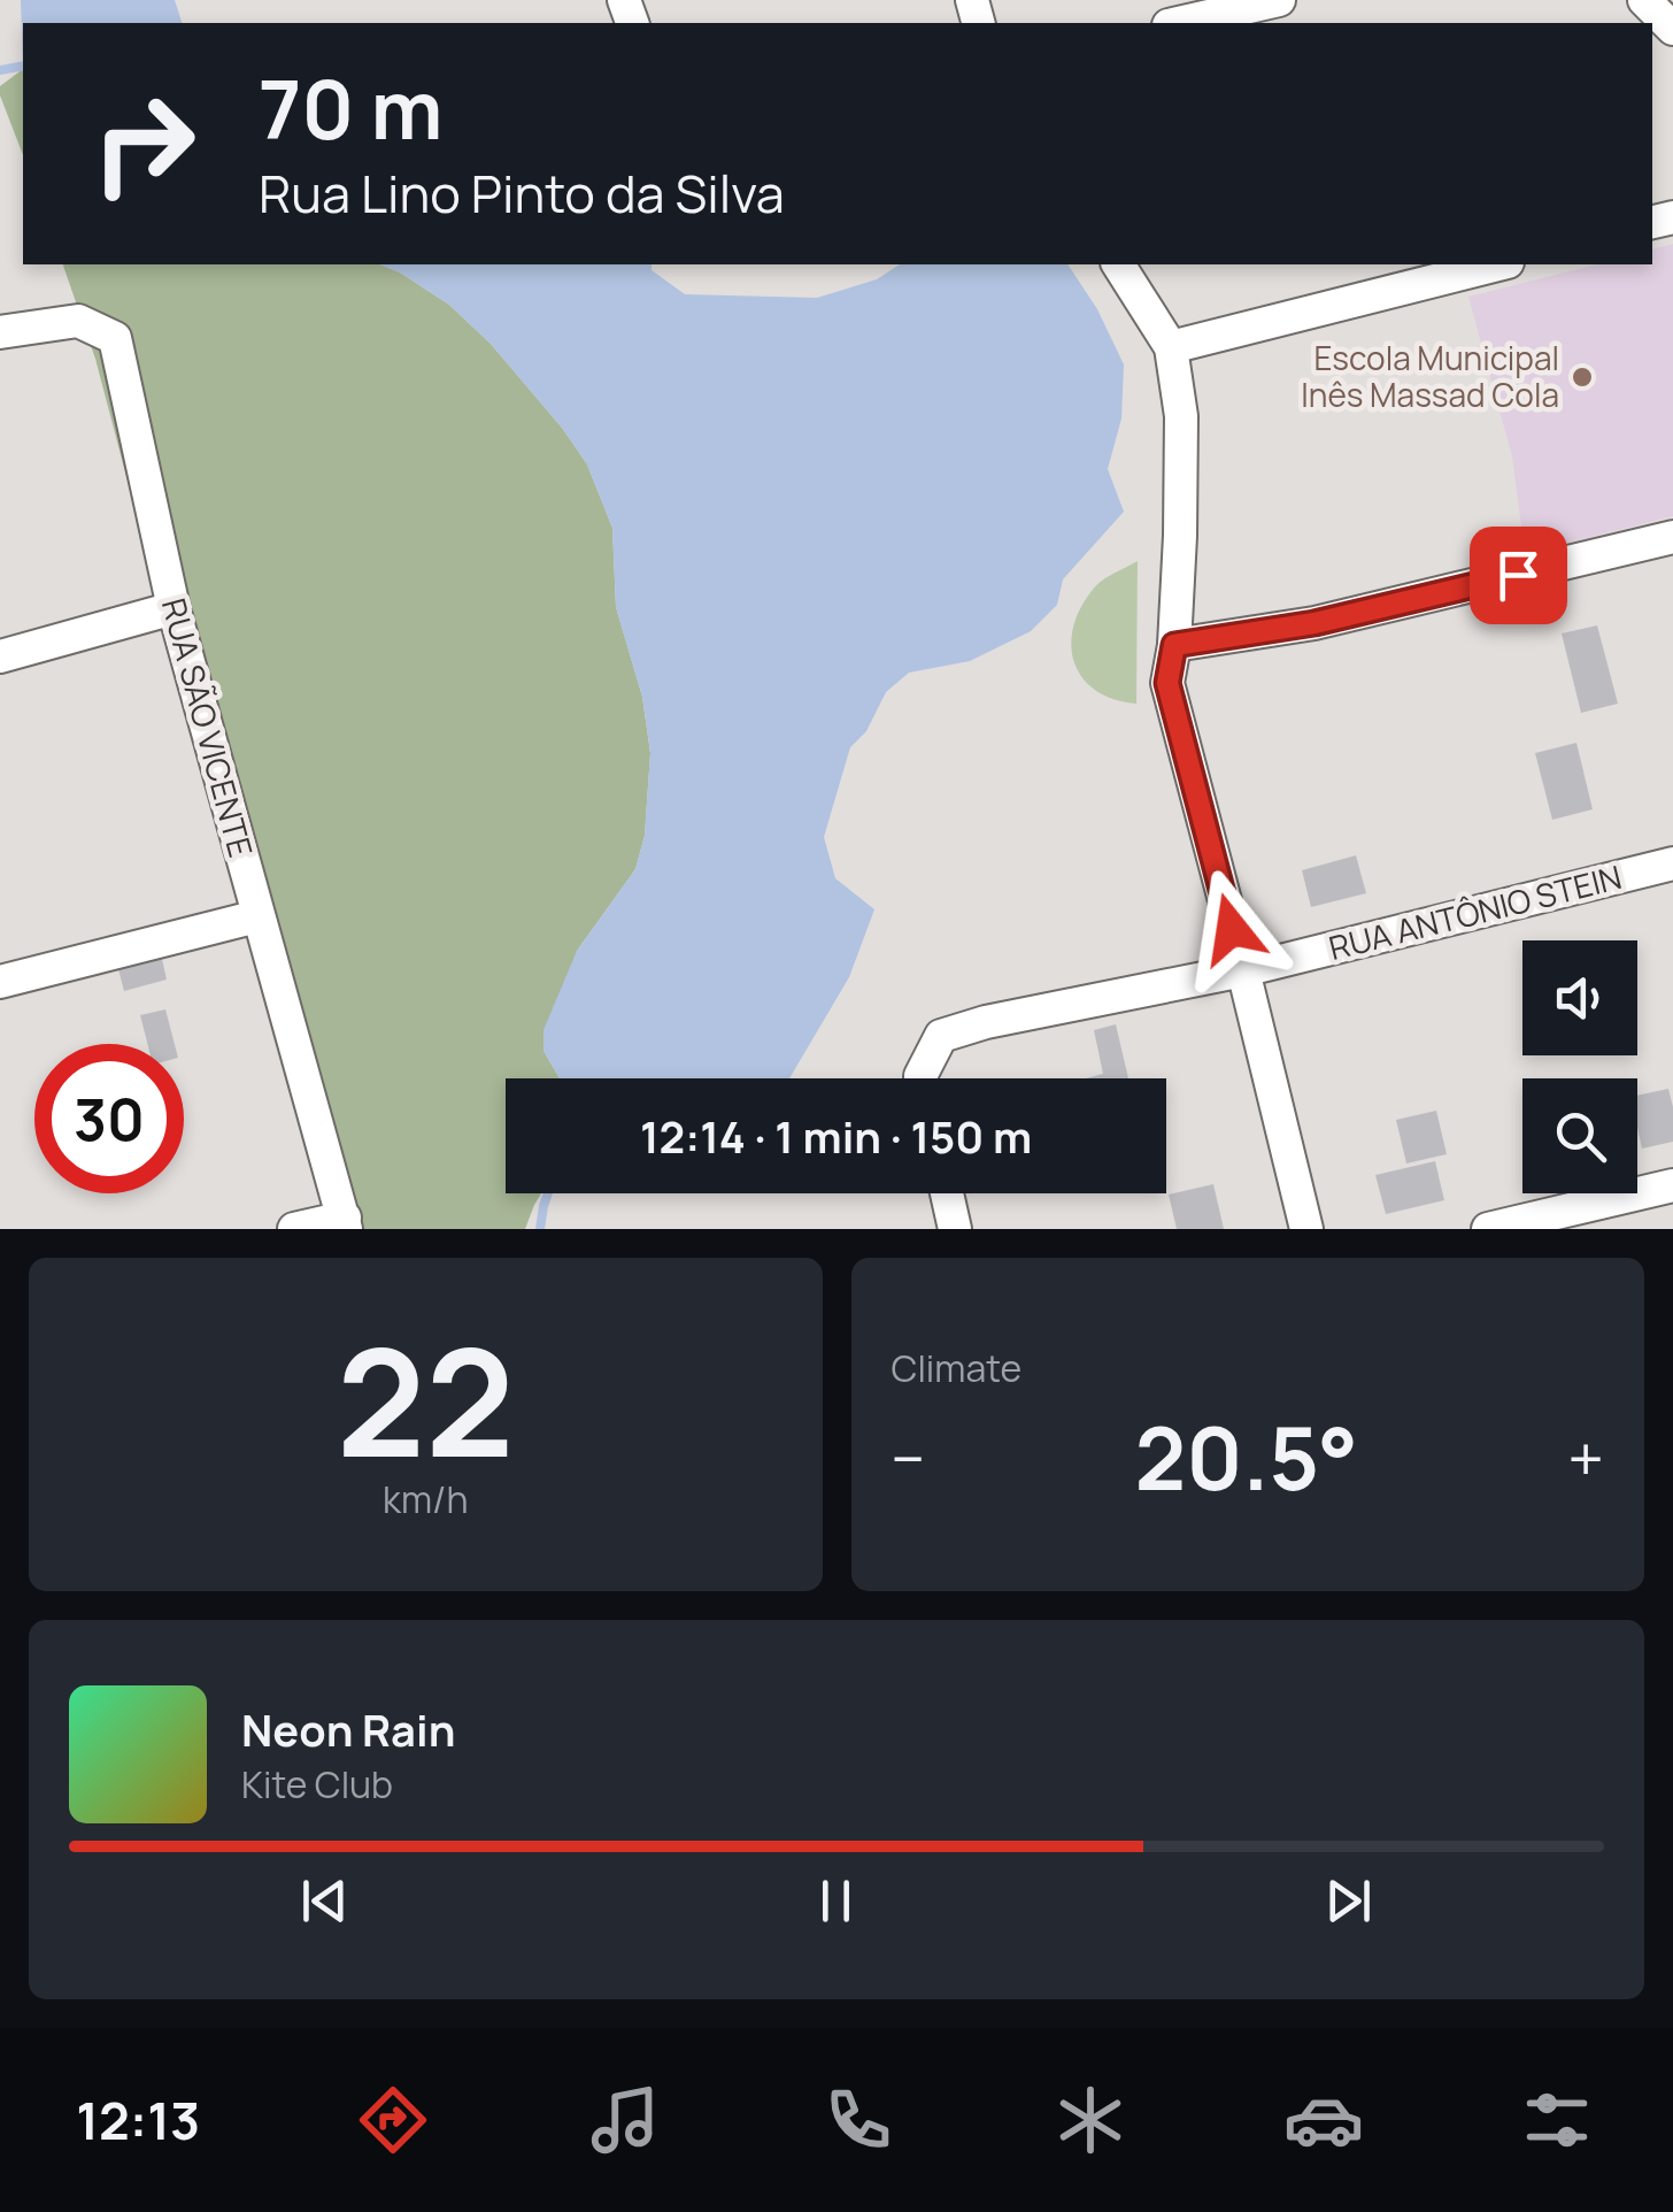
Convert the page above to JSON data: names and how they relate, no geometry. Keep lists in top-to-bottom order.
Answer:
{
  "streets": {
    "street": ["RUA SÃO VICENTE", "RUA ANTÔNIO STEIN"]
  },
  "places": ["Escola Municipal Inês Massad Cola"],
  "page": {
    "turn": ["70 m", "Rua Lino Pinto da Silva"],
    "limit": "30",
    "trip": "12:14 · 1 min · 150 m",
    "tile": [
      ["22", "km/h"],
      "Climate"
    ],
    "heat": ["−", "20.5°", "+"],
    "song": ["Neon Rain", "Kite Club"],
    "tabs": "12:13"
  }
}
